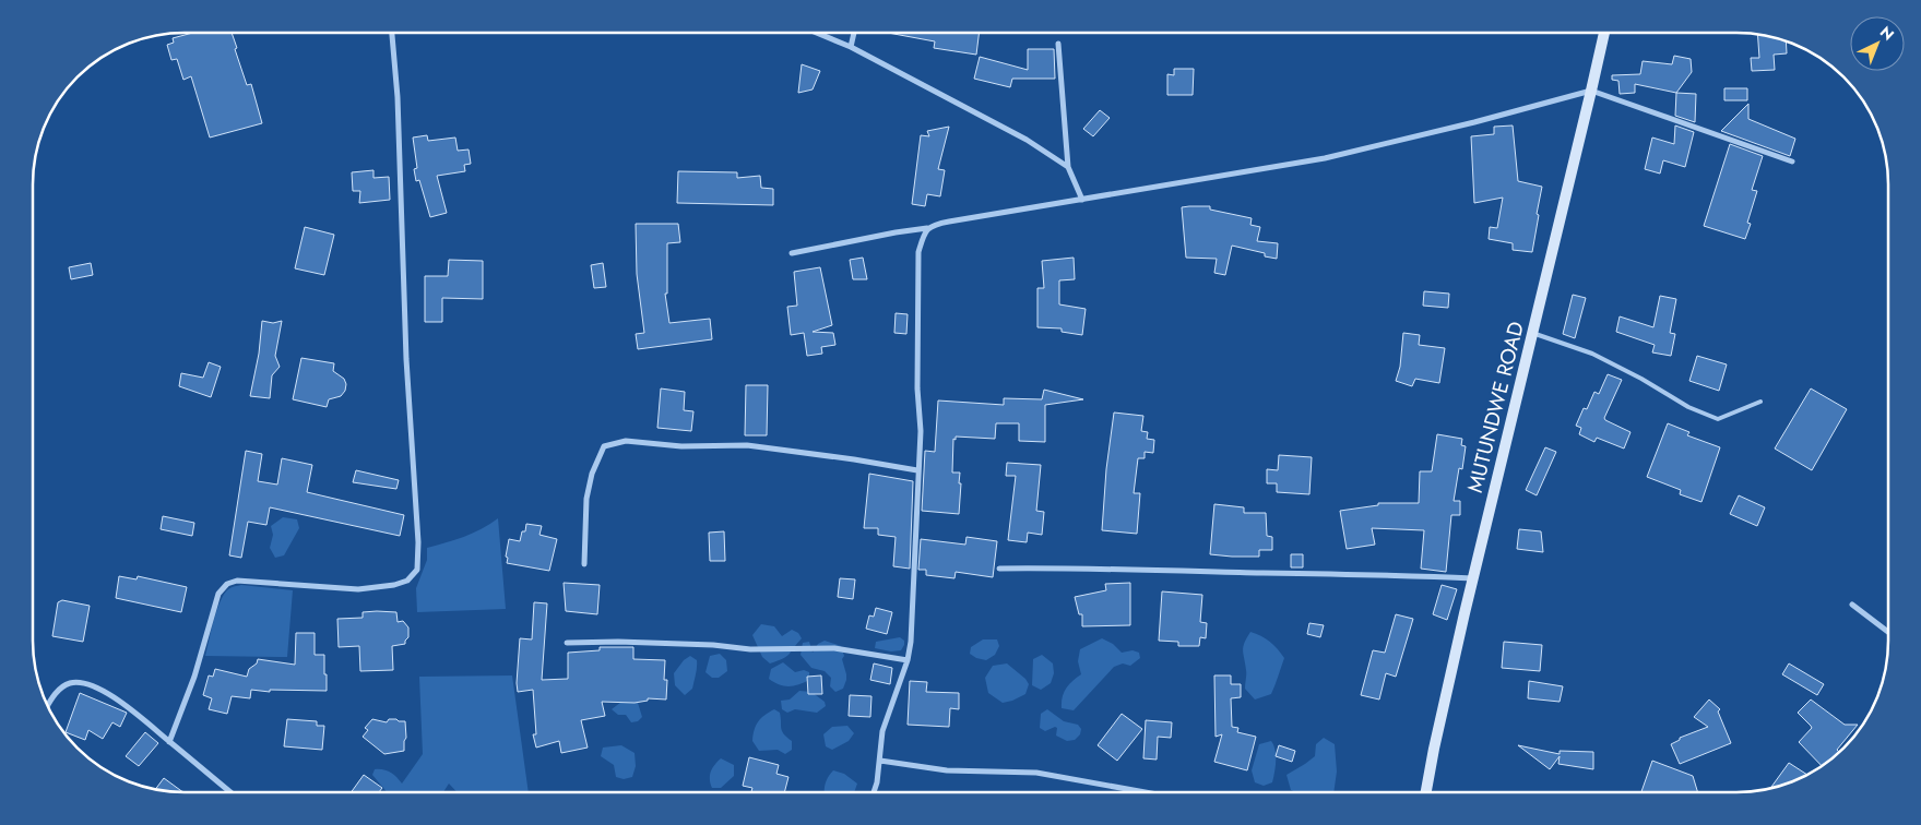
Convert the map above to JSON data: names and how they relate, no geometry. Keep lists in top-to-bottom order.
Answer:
{
  "streets": {
    "main road": ["MUTUNDWE ROAD"]
  },
  "north": "top right"
}
